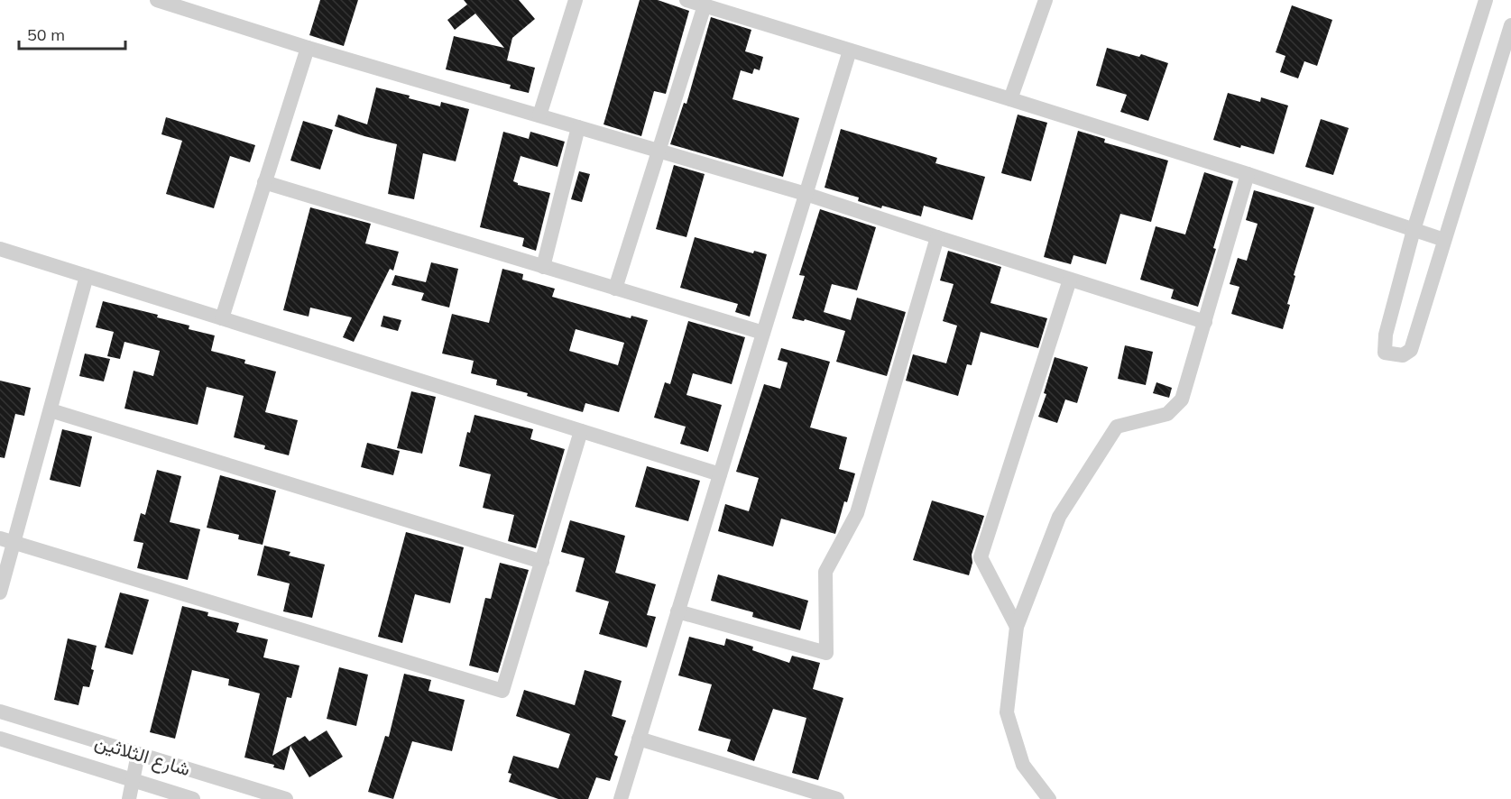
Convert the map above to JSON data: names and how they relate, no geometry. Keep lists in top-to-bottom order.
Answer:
{
  "streets": {
    "street": ["شارع الثلاثين"]
  },
  "scale_bar": "50 m"
}
